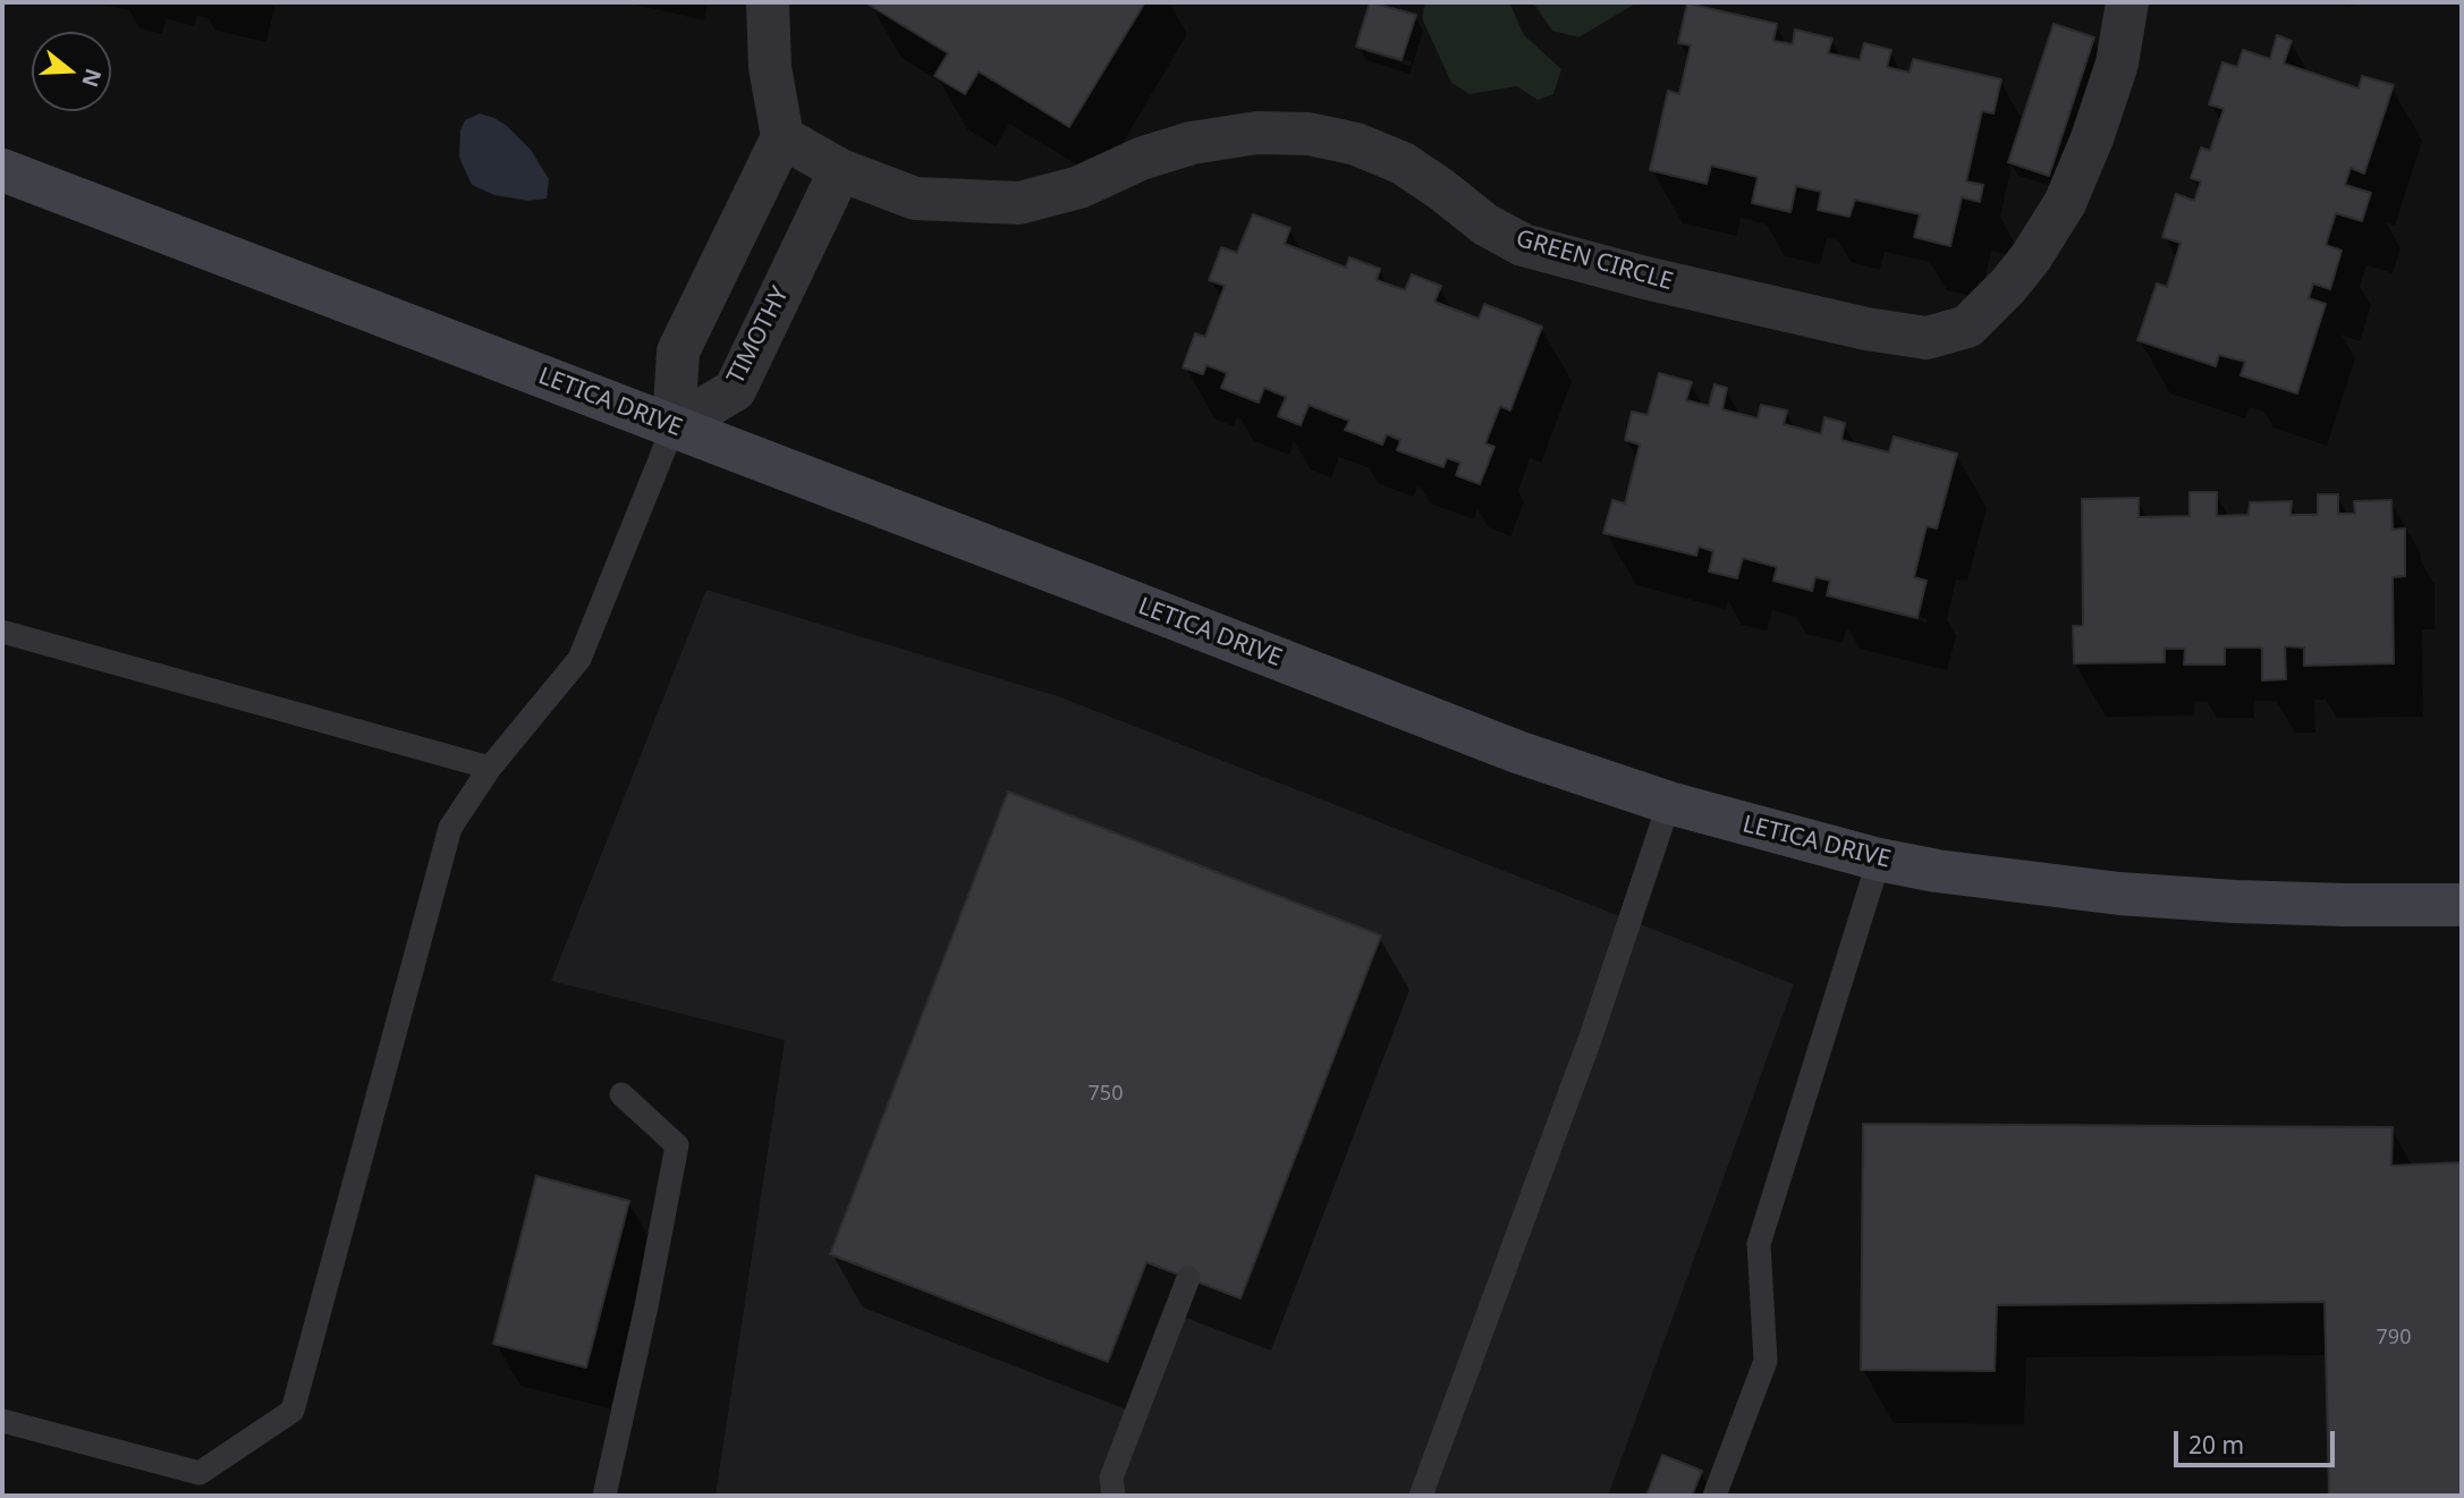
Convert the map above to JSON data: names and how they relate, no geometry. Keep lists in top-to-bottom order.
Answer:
{
  "streets": {
    "street": ["GREEN CIRCLE", "TIMOTHY", "LETICA DRIVE"]
  },
  "crossings": [
    ["GREEN CIRCLE", "TIMOTHY"],
    ["TIMOTHY", "LETICA DRIVE"]
  ],
  "house_numbers": ["750", "790"],
  "scale_bar": "20 m",
  "north": "right"
}
